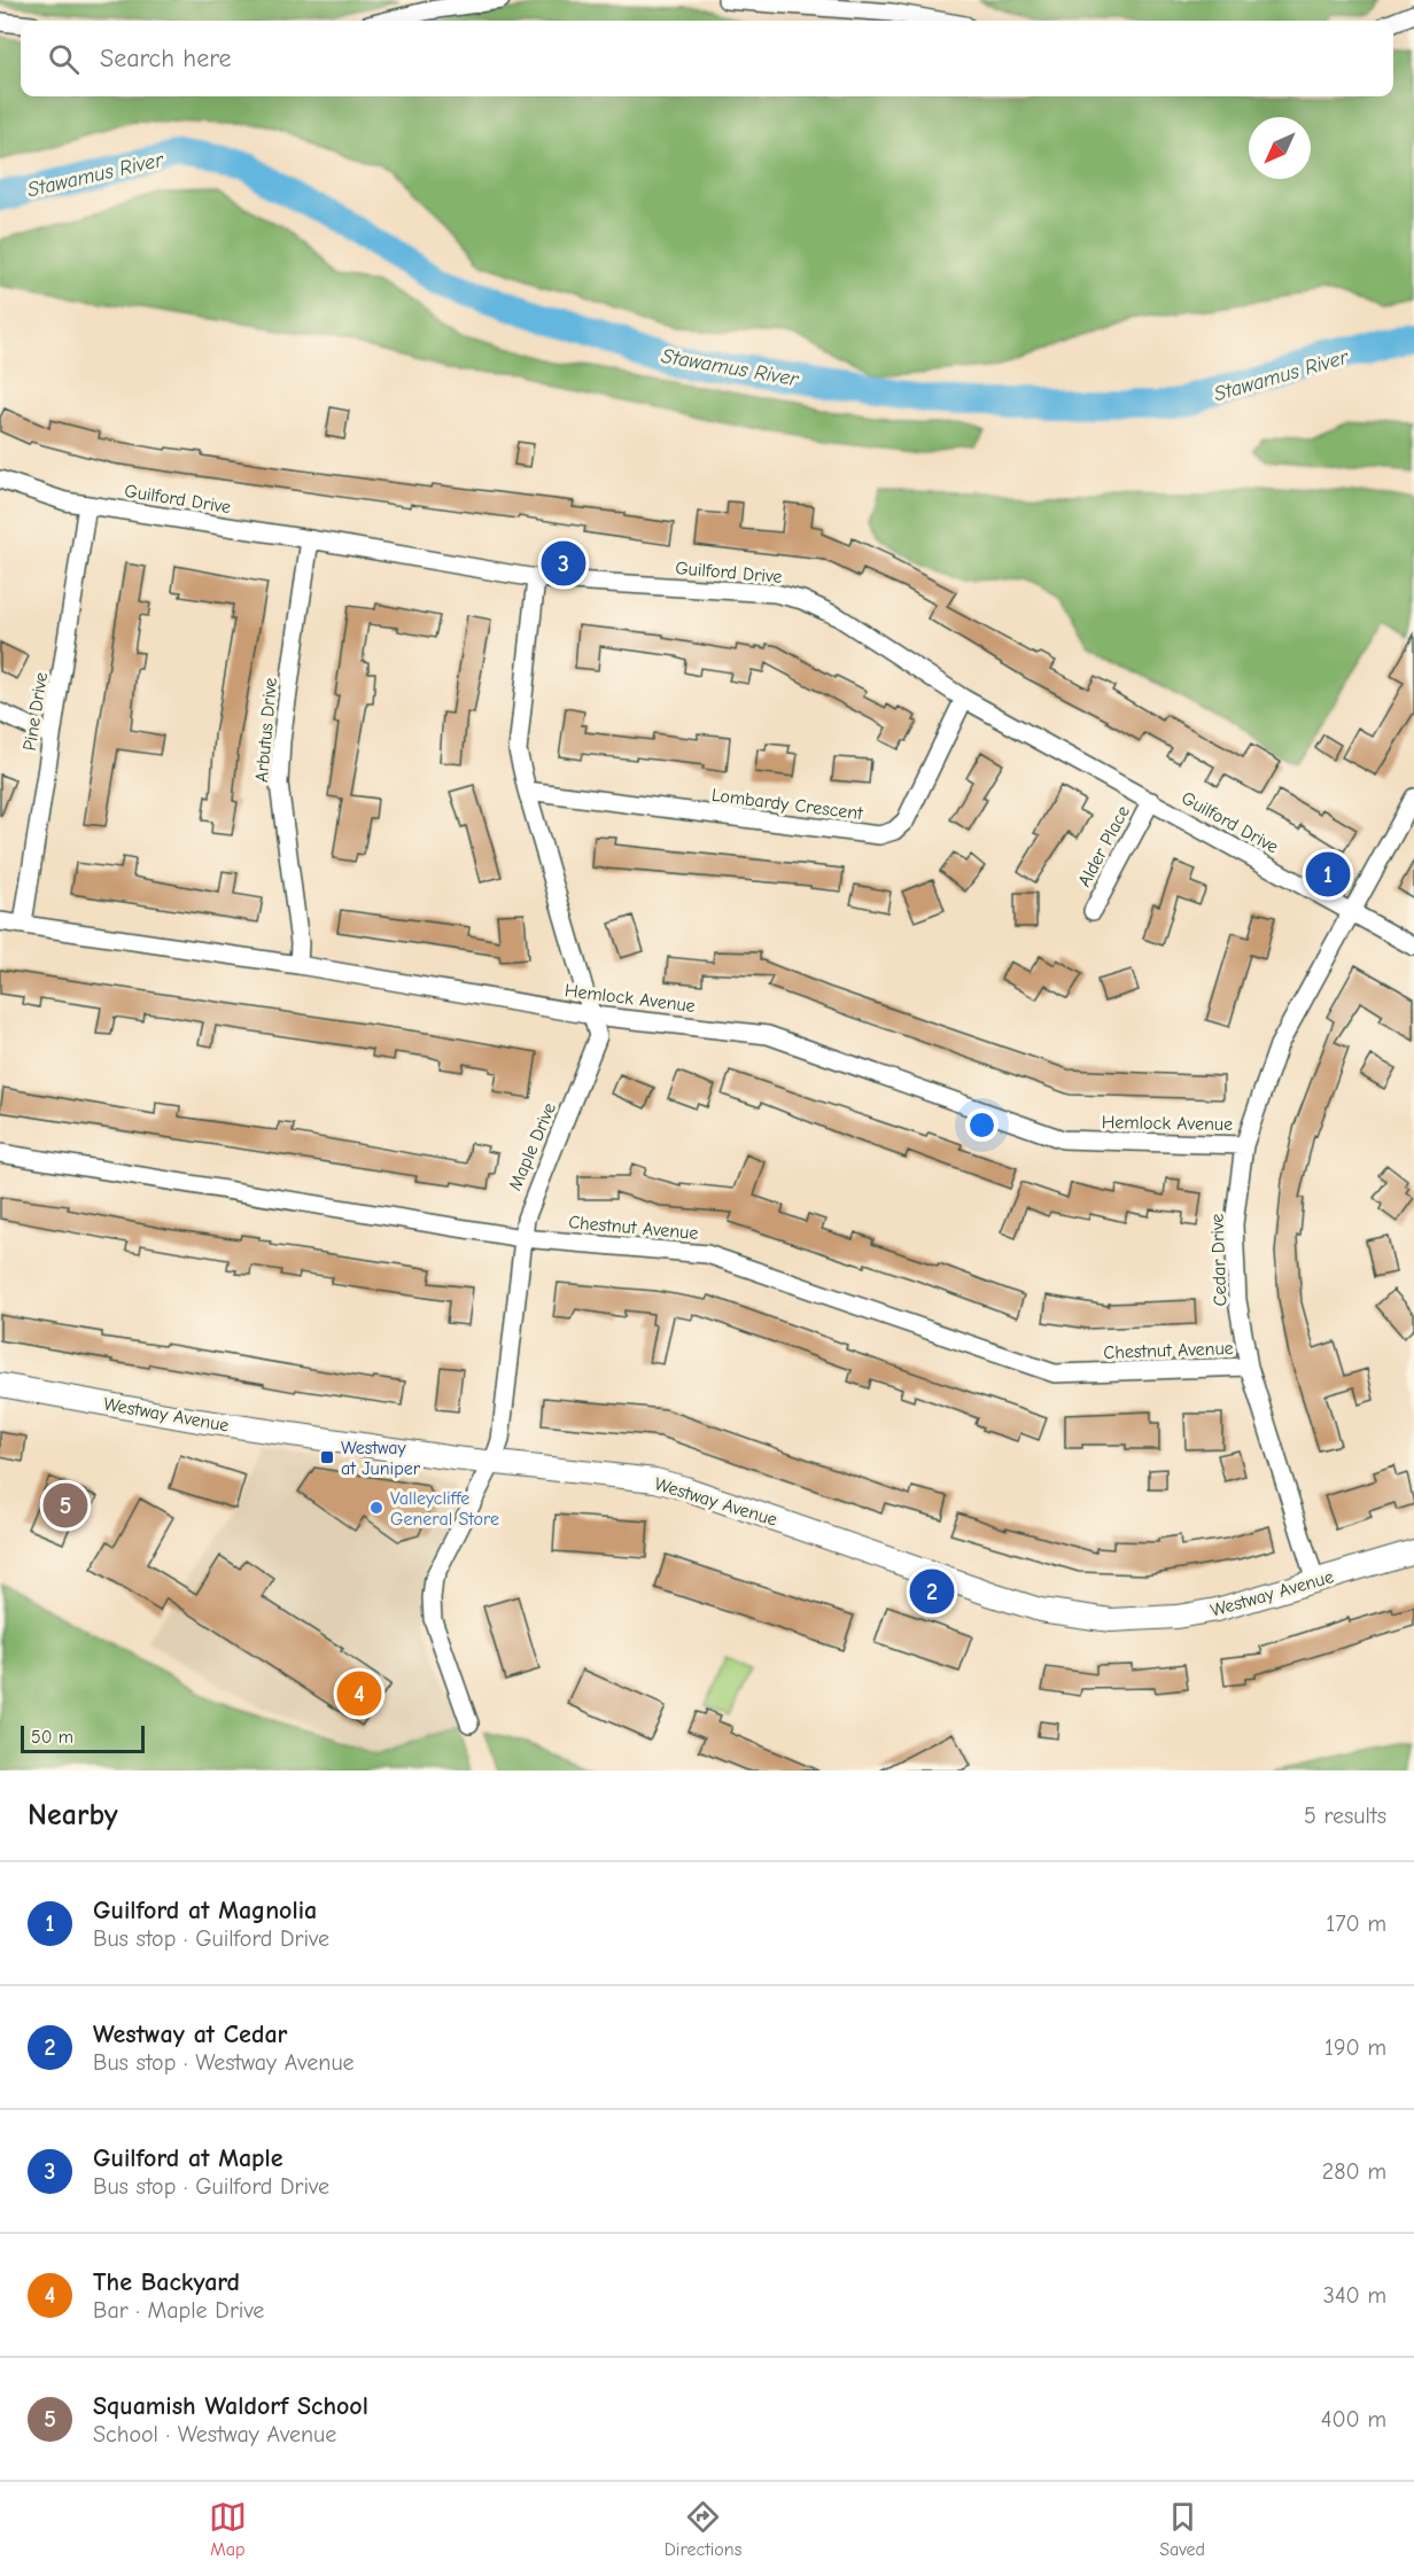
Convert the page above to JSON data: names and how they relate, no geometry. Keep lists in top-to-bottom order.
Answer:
{
  "streets": {
    "street": [
      "Guilford Drive",
      "Pine Drive",
      "Arbutus Drive",
      "Lombardy Crescent",
      "Alder Place",
      "Hemlock Avenue",
      "Maple Drive",
      "Chestnut Avenue",
      "Cedar Drive",
      "Westway Avenue"
    ]
  },
  "crossings": [
    ["Guilford Drive", "Pine Drive"],
    ["Guilford Drive", "Arbutus Drive"],
    ["Guilford Drive", "Lombardy Crescent"],
    ["Guilford Drive", "Alder Place"],
    ["Guilford Drive", "Maple Drive"],
    ["Guilford Drive", "Cedar Drive"],
    ["Pine Drive", "Hemlock Avenue"],
    ["Arbutus Drive", "Hemlock Avenue"],
    ["Lombardy Crescent", "Maple Drive"],
    ["Hemlock Avenue", "Maple Drive"],
    ["Hemlock Avenue", "Cedar Drive"],
    ["Maple Drive", "Chestnut Avenue"],
    ["Maple Drive", "Westway Avenue"],
    ["Chestnut Avenue", "Cedar Drive"],
    ["Cedar Drive", "Westway Avenue"]
  ],
  "water": ["Stawamus River"],
  "places": {
    "transit": ["Westway at Juniper"],
    "other": ["Valleycliffe General Store"]
  },
  "scale_bar": "50 m",
  "north": "bottom left",
  "page": {
    "search": "Search here",
    "pins": [
      "3",
      "1",
      "5",
      "2",
      "4"
    ],
    "scale": "50 m",
    "heading": ["Nearby", "5 results"],
    "list": [
      {
        "mark": "1",
        "name": "Guilford at Magnolia",
        "note": "Bus stop · Guilford Drive",
        "value": "170 m"
      },
      {
        "mark": "2",
        "name": "Westway at Cedar",
        "note": "Bus stop · Westway Avenue",
        "value": "190 m"
      },
      {
        "mark": "3",
        "name": "Guilford at Maple",
        "note": "Bus stop · Guilford Drive",
        "value": "280 m"
      },
      {
        "mark": "4",
        "name": "The Backyard",
        "note": "Bar · Maple Drive",
        "value": "340 m"
      },
      {
        "mark": "5",
        "name": "Squamish Waldorf School",
        "note": "School · Westway Avenue",
        "value": "400 m"
      }
    ],
    "nav": ["Map", "Directions", "Saved"]
  }
}
